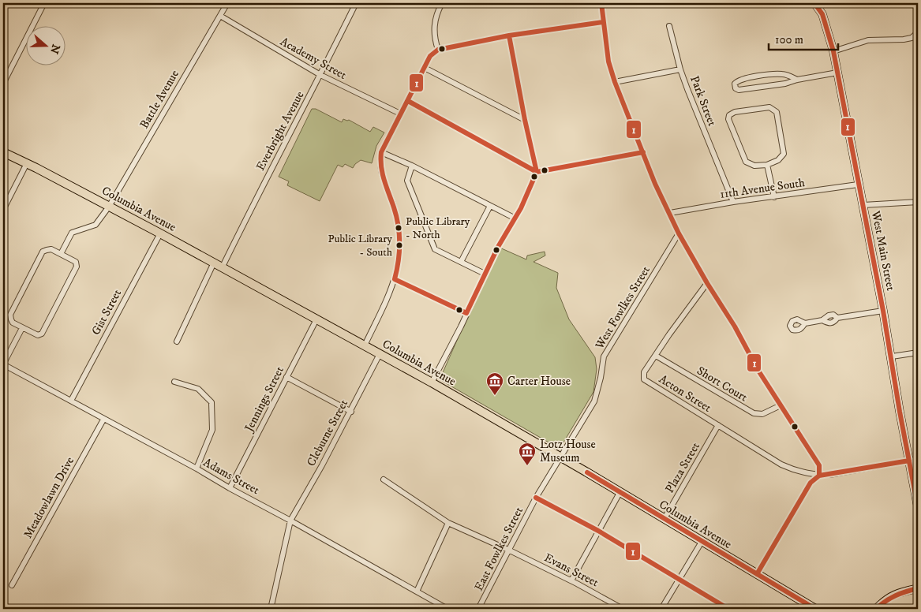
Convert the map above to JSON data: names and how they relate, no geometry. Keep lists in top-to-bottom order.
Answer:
{
  "streets": {
    "main road": ["Columbia Avenue", "West Main Street"],
    "street": [
      "Academy Street",
      "Battle Avenue",
      "Park Street",
      "Everbright Avenue",
      "11th Avenue South",
      "West Fowlkes Street",
      "Gist Street",
      "Short Court",
      "Acton Street",
      "Jennings Street",
      "Cleburne Street",
      "Plaza Street",
      "Adams Street",
      "Meadowlawn Drive",
      "East Fowlkes Street",
      "Evans Street"
    ]
  },
  "crossings": [
    ["Academy Street", "Battle Avenue"],
    ["Academy Street", "Everbright Avenue"],
    ["Battle Avenue", "Columbia Avenue"],
    ["Park Street", "11th Avenue South"],
    ["Everbright Avenue", "Columbia Avenue"],
    ["11th Avenue South", "West Main Street"],
    ["Columbia Avenue", "West Fowlkes Street"],
    ["Columbia Avenue", "Gist Street"],
    ["Columbia Avenue", "Jennings Street"],
    ["Columbia Avenue", "Cleburne Street"],
    ["Columbia Avenue", "Plaza Street"],
    ["Columbia Avenue", "East Fowlkes Street"],
    ["West Main Street", "Acton Street"],
    ["West Fowlkes Street", "East Fowlkes Street"],
    ["Gist Street", "Adams Street"],
    ["Short Court", "Acton Street"],
    ["Acton Street", "Plaza Street"],
    ["Jennings Street", "Adams Street"],
    ["Cleburne Street", "Adams Street"],
    ["Adams Street", "Meadowlawn Drive"],
    ["East Fowlkes Street", "Evans Street"]
  ],
  "places": {
    "other": ["Public Library - North", "Public Library - South"],
    "museum": ["Carter House", "Lotz House Museum"]
  },
  "lines": ["transit line 1"],
  "scale_bar": "100 m",
  "north": "right"
}
